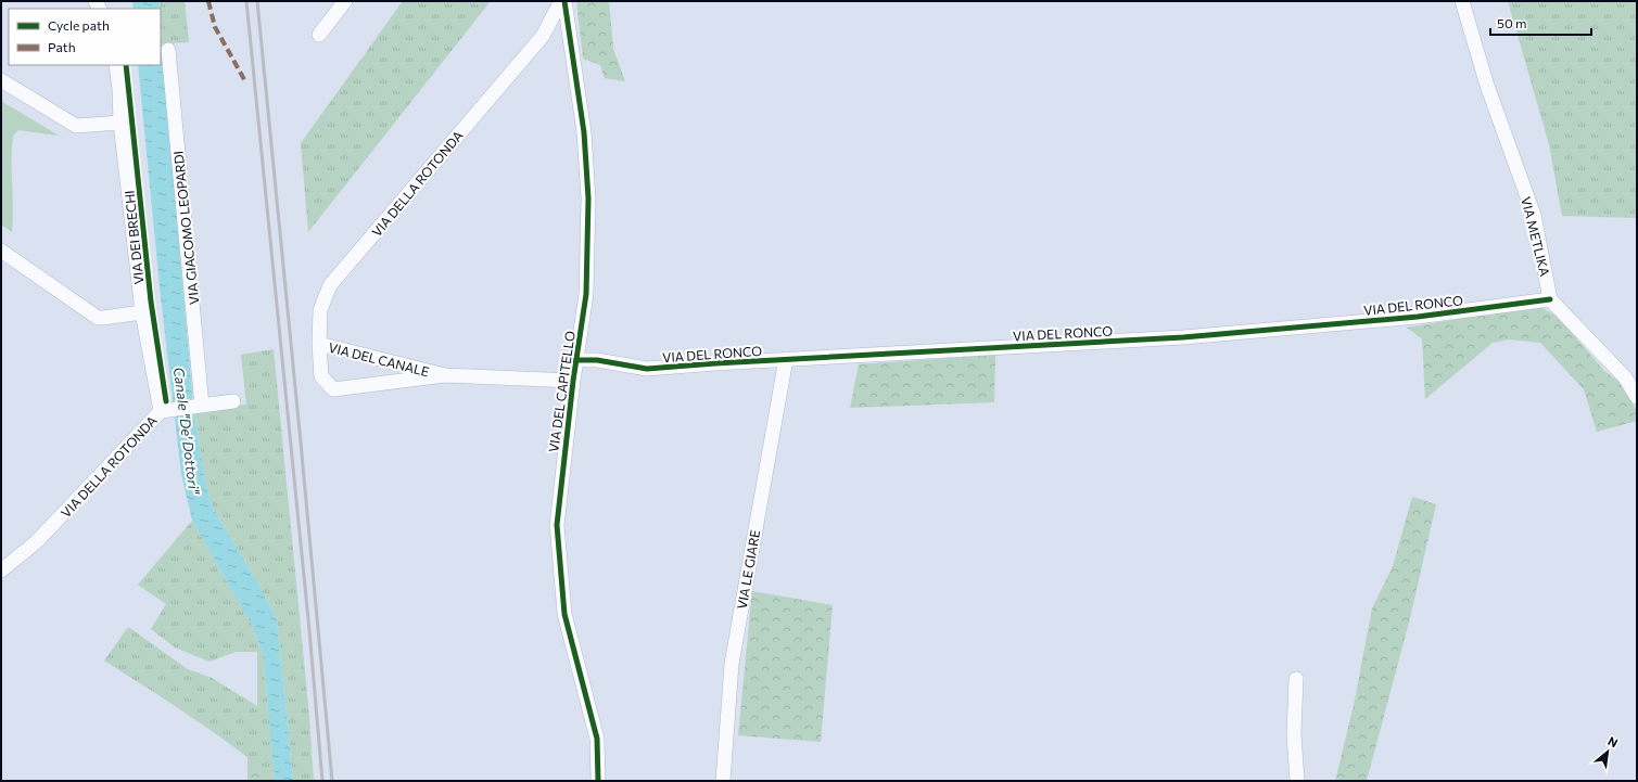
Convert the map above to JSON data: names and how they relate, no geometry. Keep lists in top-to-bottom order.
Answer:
{
  "streets": {
    "street": [
      "VIA DELLA ROTONDA",
      "VIA GIACOMO LEOPARDI",
      "VIA METLIKA",
      "VIA DEI BRECHI",
      "VIA DEL RONCO",
      "VIA DEL CANALE",
      "VIA DEL CAPITELLO",
      "VIA LE GIARE"
    ]
  },
  "crossings": [
    ["VIA DELLA ROTONDA", "VIA DEI BRECHI"],
    ["VIA DELLA ROTONDA", "VIA DEL CANALE"],
    ["VIA DELLA ROTONDA", "VIA DEL CAPITELLO"],
    ["VIA METLIKA", "VIA DEL RONCO"],
    ["VIA DEL RONCO", "VIA DEL CAPITELLO"],
    ["VIA DEL RONCO", "VIA LE GIARE"],
    ["VIA DEL CANALE", "VIA DEL CAPITELLO"]
  ],
  "water": ["Canale \"De' Dottori\""],
  "legend": ["Cycle path", "Path"],
  "scale_bar": "50 m",
  "north": "top right"
}
